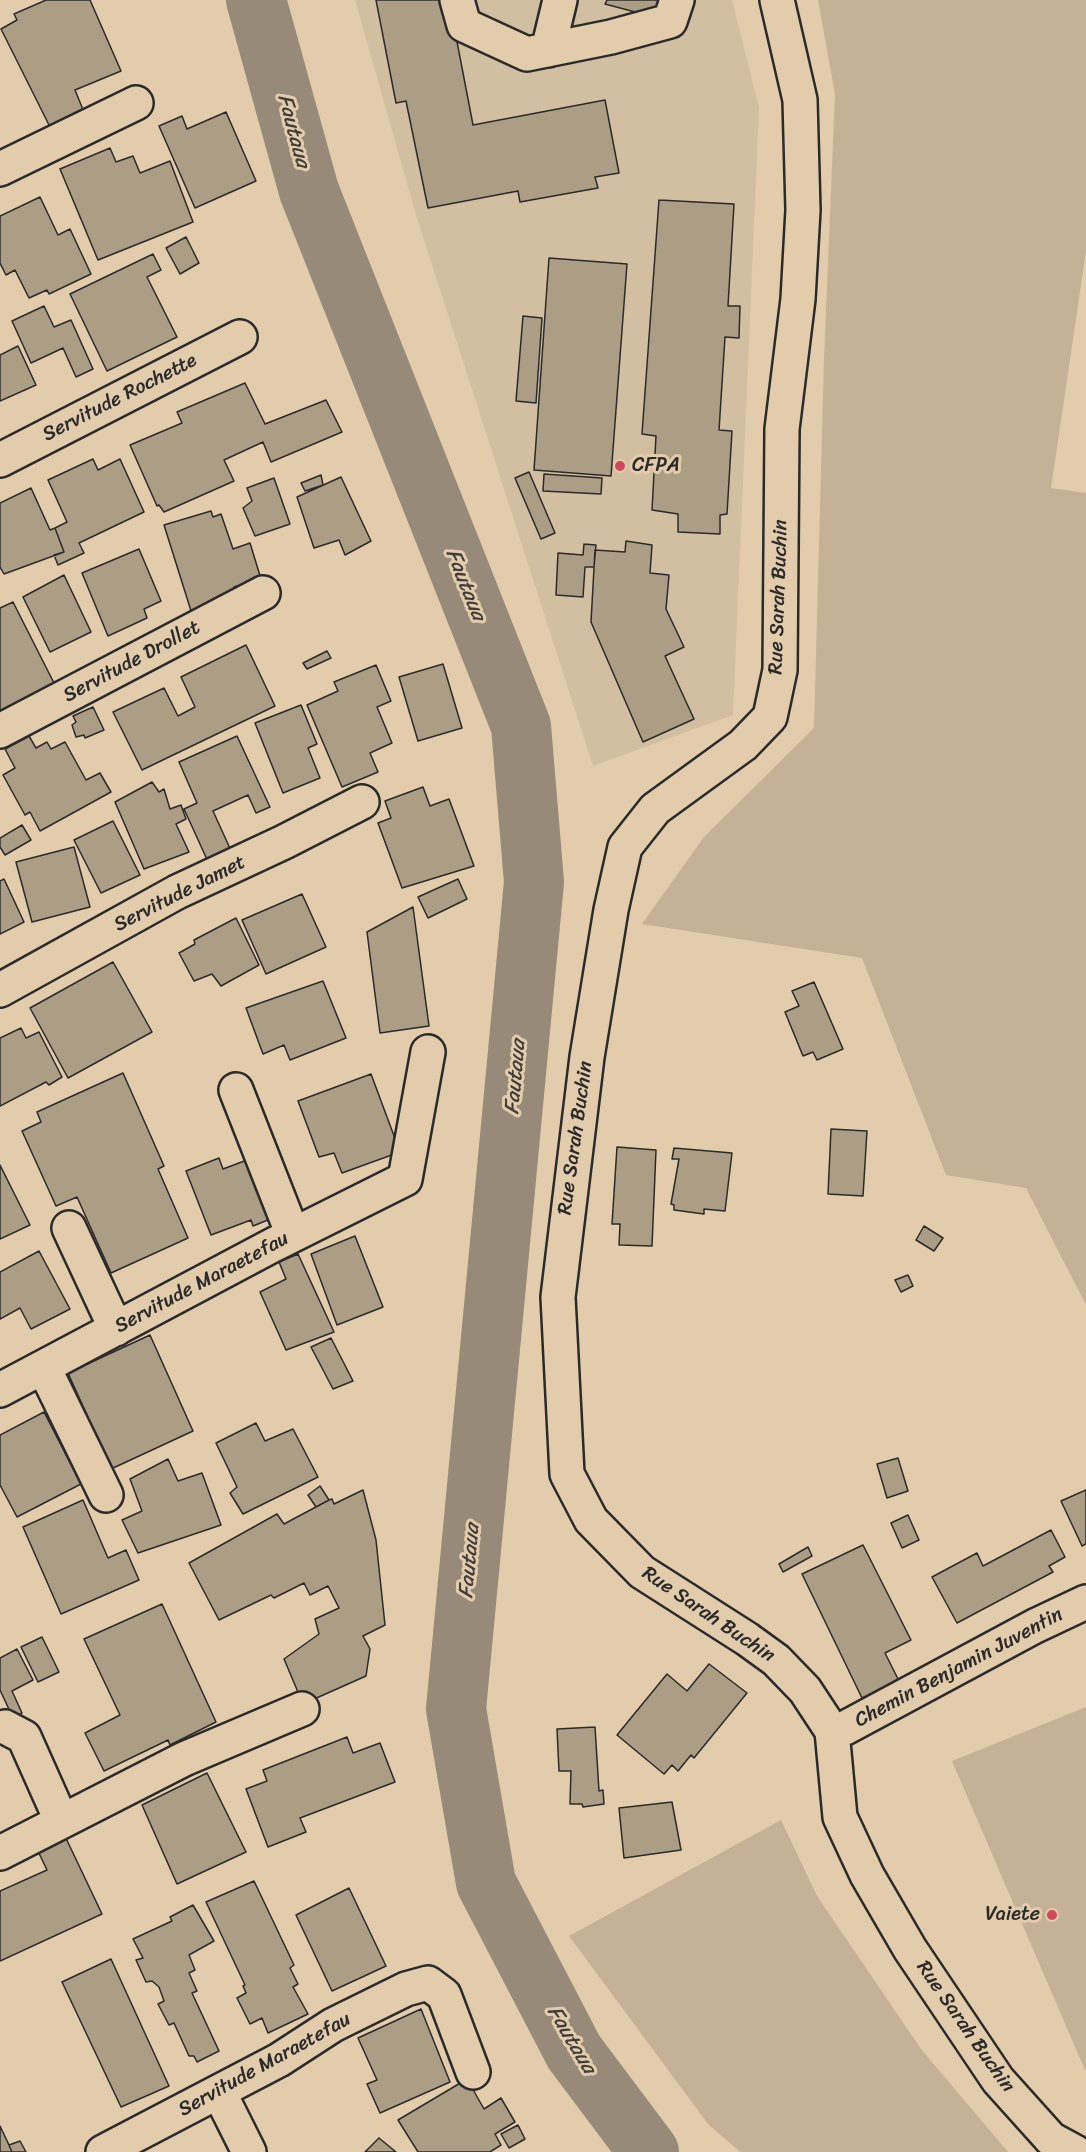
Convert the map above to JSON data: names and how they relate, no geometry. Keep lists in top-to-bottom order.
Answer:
{
  "streets": {
    "street": [
      "Servitude Rochette",
      "Rue Sarah Buchin",
      "Servitude Drollet",
      "Servitude Jamet",
      "Servitude Maraetefau",
      "Chemin Benjamin Juventin"
    ]
  },
  "crossings": [
    ["Rue Sarah Buchin", "Chemin Benjamin Juventin"]
  ],
  "water": ["Fautaua"],
  "places": ["CFPA", "Vaiete"]
}
